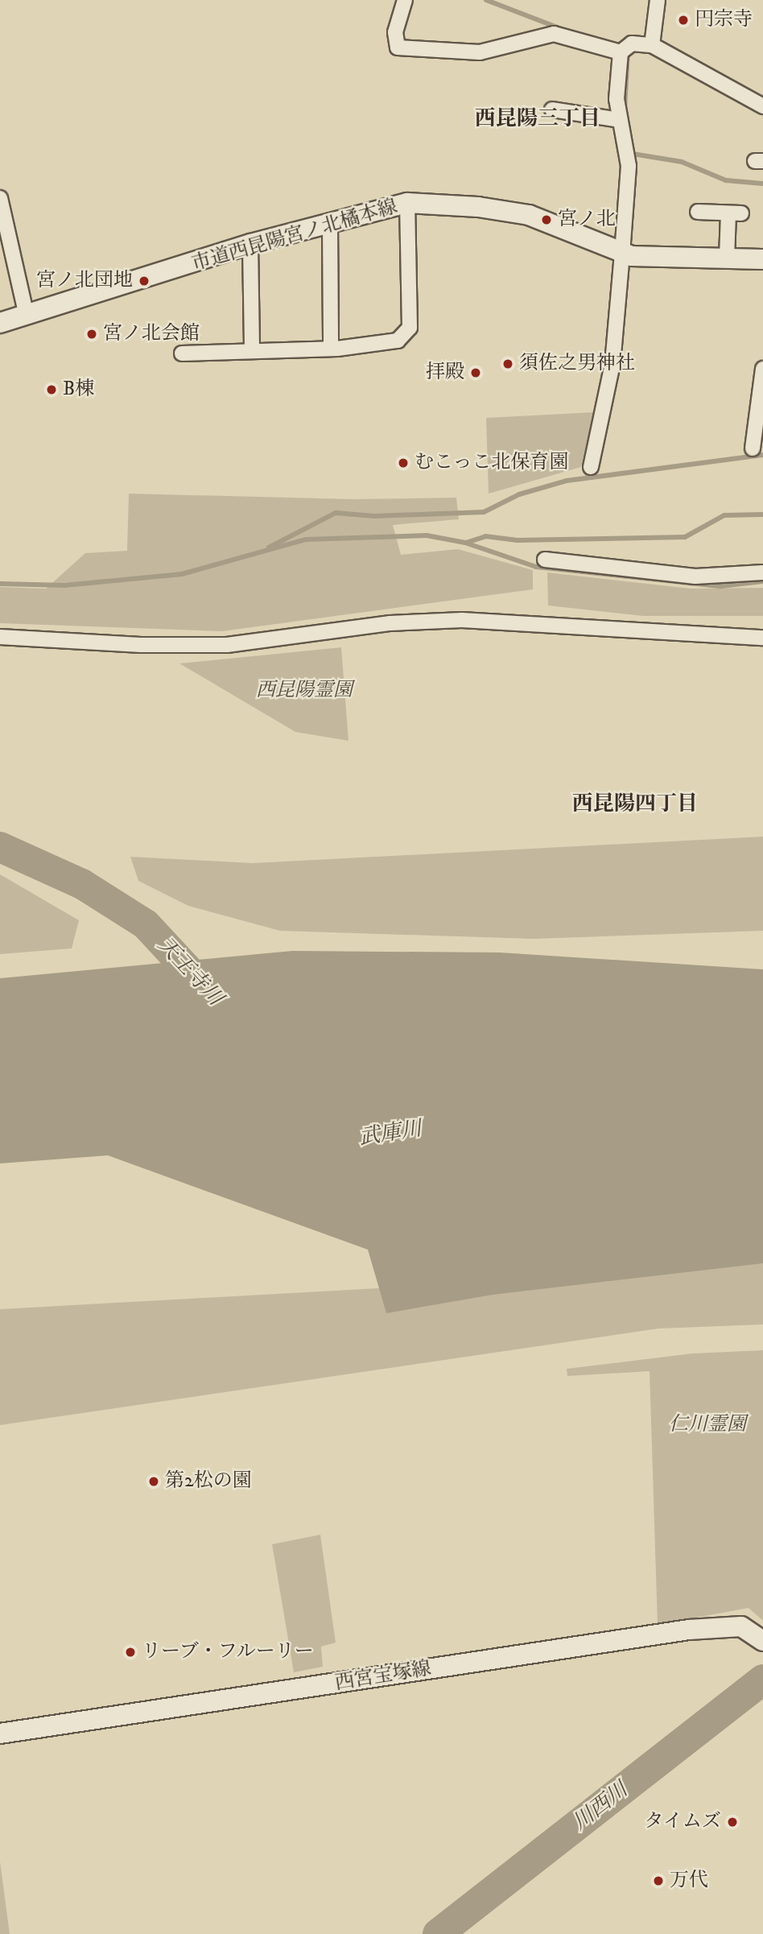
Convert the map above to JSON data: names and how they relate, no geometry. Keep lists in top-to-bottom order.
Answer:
{
  "streets": {
    "street": ["市道西昆陽宮ノ北橘本線", "西宮宝塚線"]
  },
  "districts": ["西昆陽三丁目", "西昆陽四丁目"],
  "water": ["天王寺川", "武庫川", "川西川"],
  "parks": ["西昆陽霊園", "仁川霊園"],
  "places": [
    "円宗寺",
    "宮ノ北",
    "宮ノ北団地",
    "宮ノ北会館",
    "須佐之男神社",
    "拝殿",
    "B棟",
    "むこっこ北保育園",
    "第2松の園",
    "リーブ・フルーリー",
    "タイムズ",
    "万代"
  ]
}
